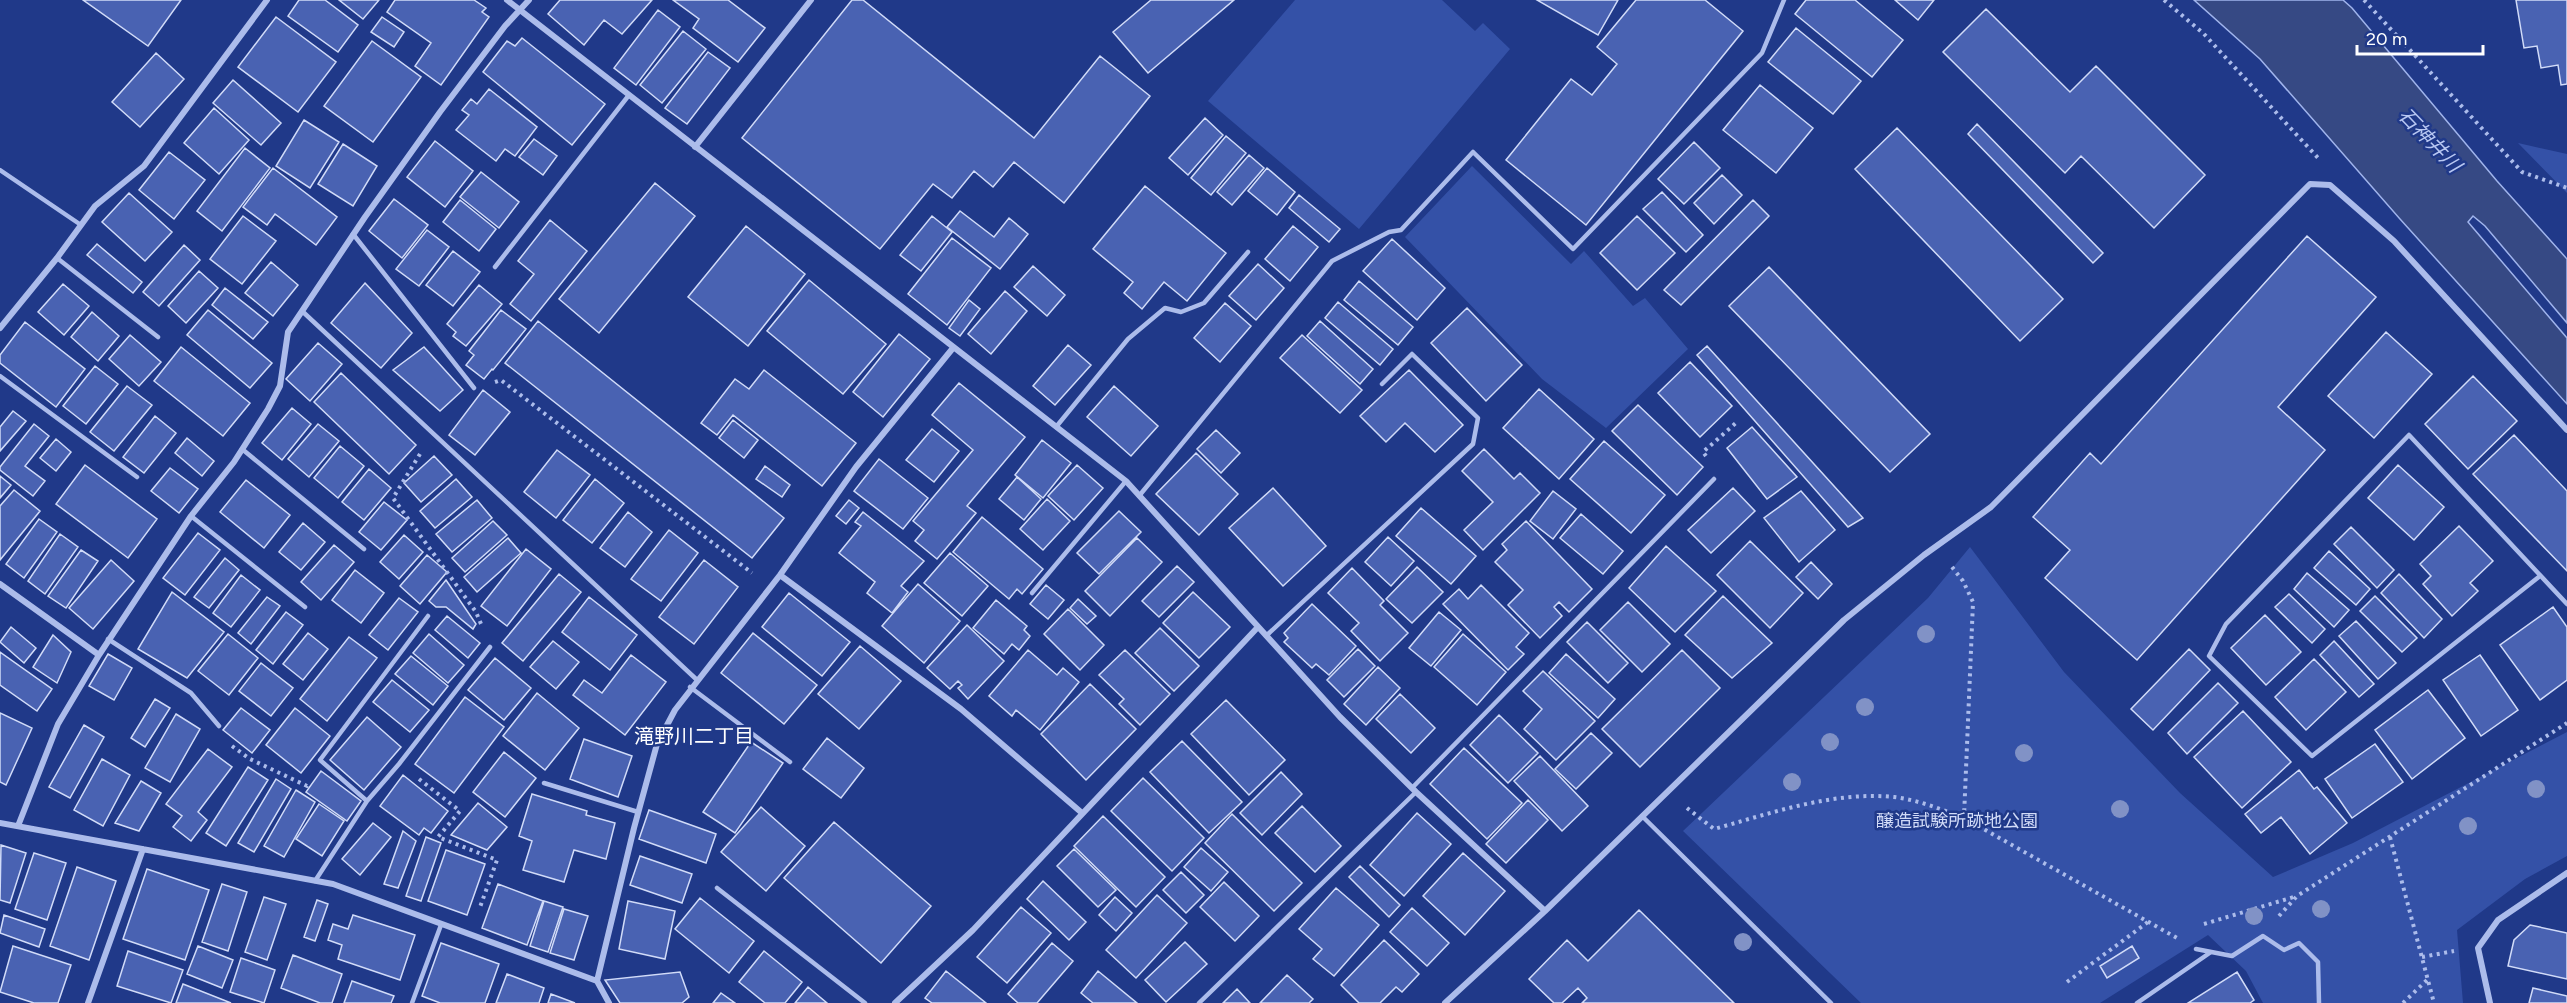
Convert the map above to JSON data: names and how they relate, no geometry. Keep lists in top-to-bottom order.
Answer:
{
  "districts": ["滝野川二丁目"],
  "water": ["石神井川"],
  "parks": ["醸造試験所跡地公園"],
  "scale_bar": "20 m"
}
